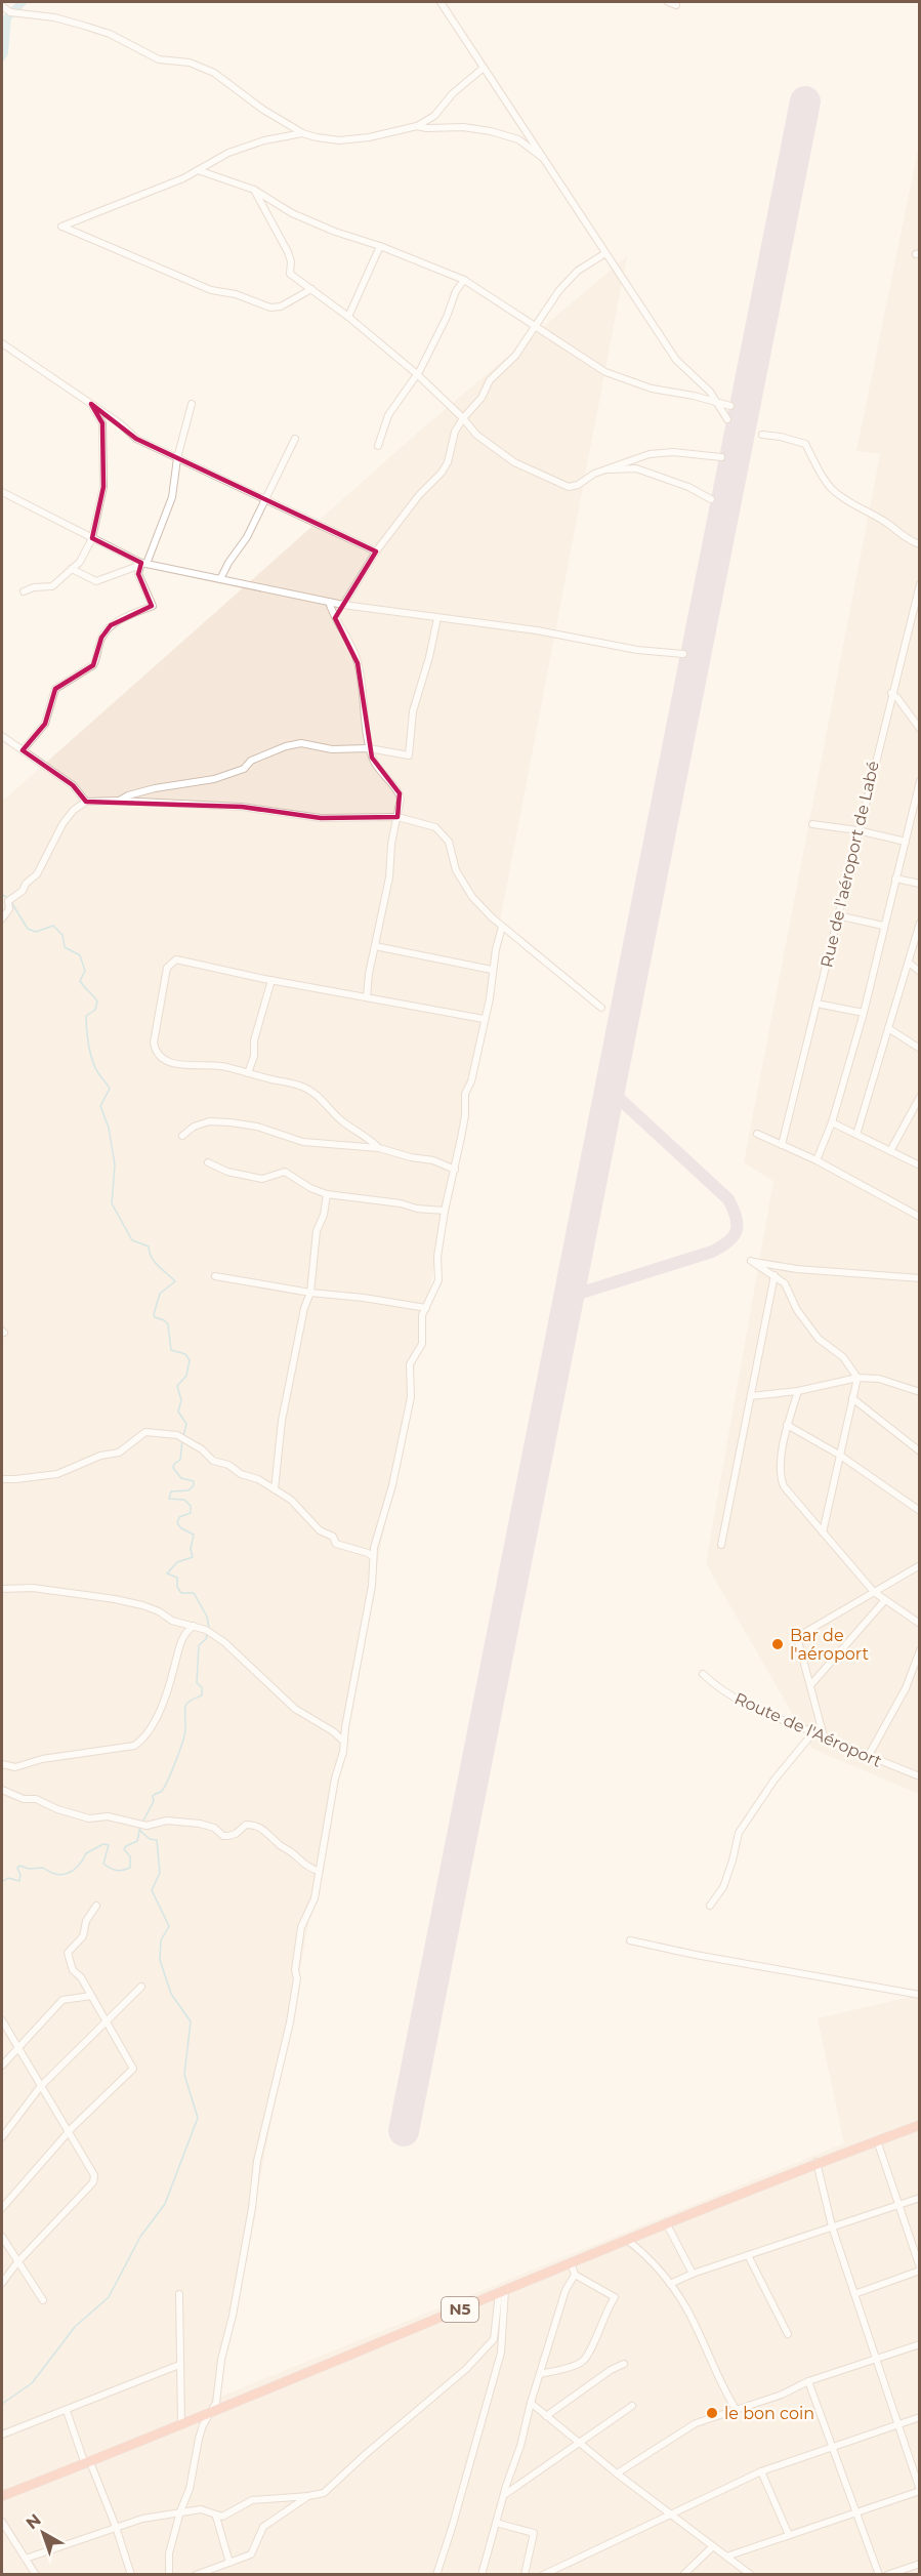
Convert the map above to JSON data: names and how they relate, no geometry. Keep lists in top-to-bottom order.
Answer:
{
  "streets": {
    "highway": ["N5"],
    "street": ["Rue de l'aéroport de Labé", "Route de l'Aéroport"]
  },
  "places": ["Bar de l'aéroport", "le bon coin"],
  "north": "top left"
}
